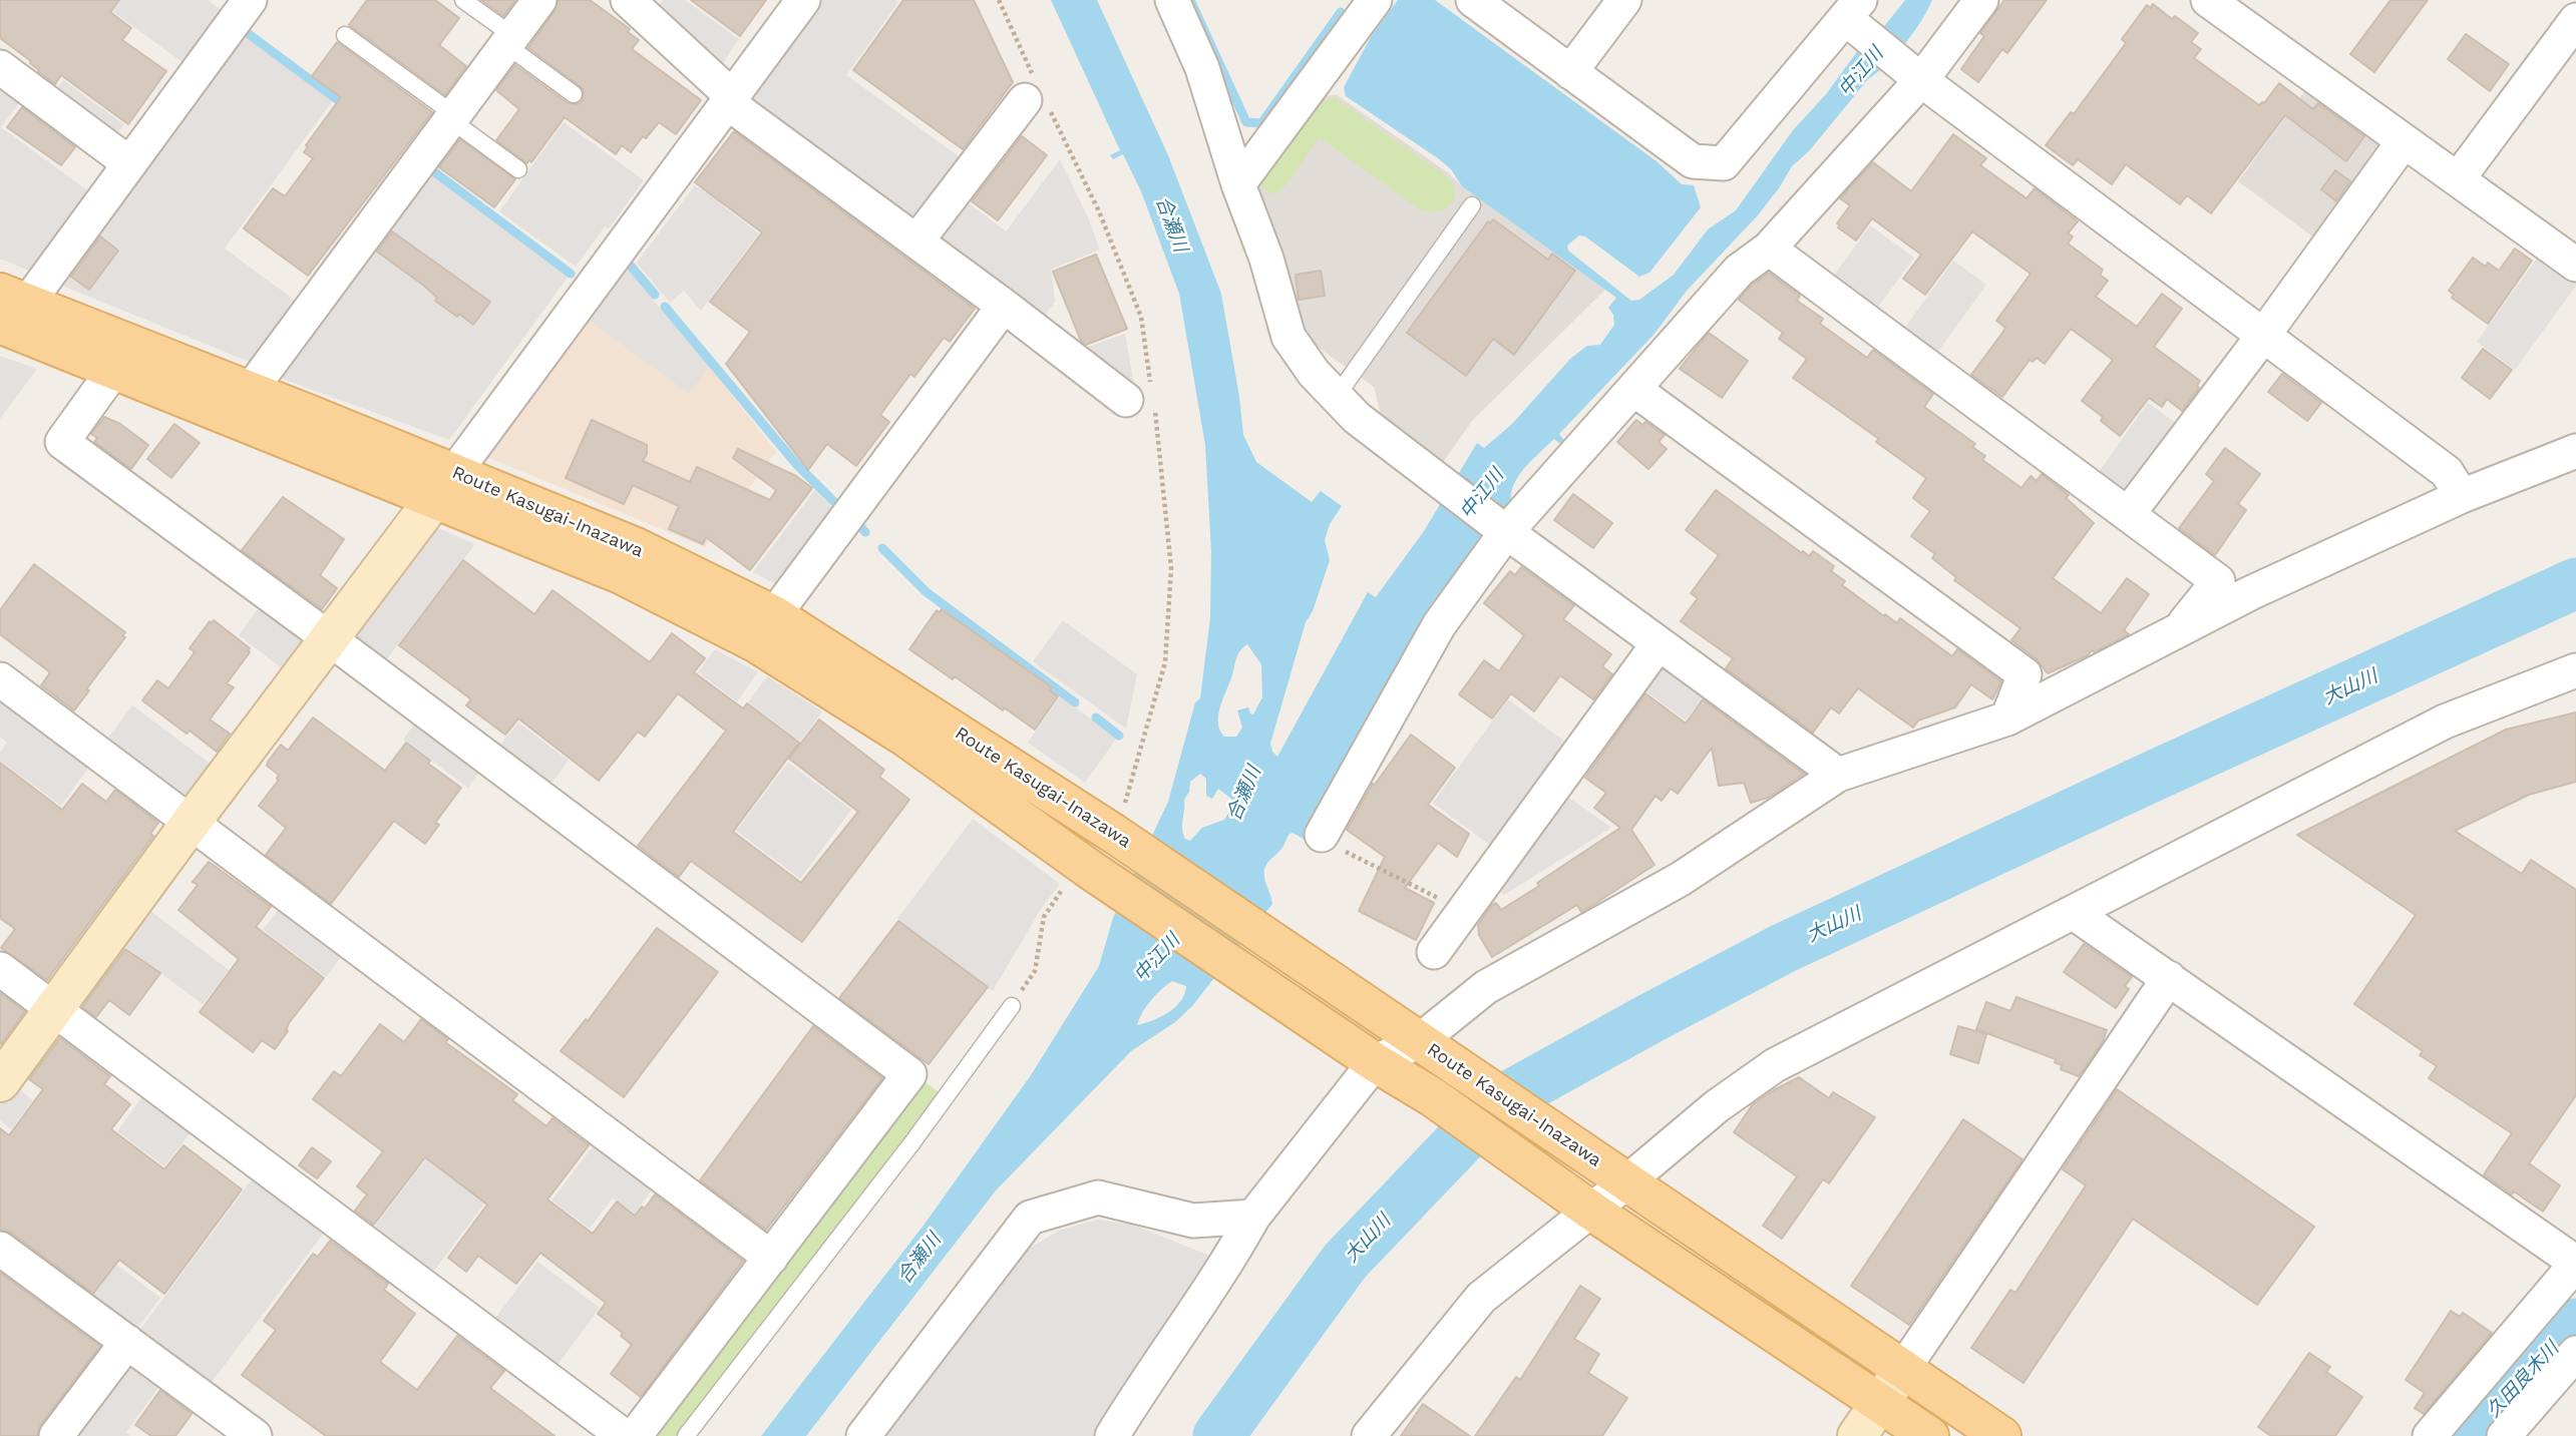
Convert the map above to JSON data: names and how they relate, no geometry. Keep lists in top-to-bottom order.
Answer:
{
  "streets": {
    "main road": ["Route Kasugai-Inazawa"]
  },
  "water": [
    "中江川",
    "合瀬川",
    "大山川",
    "久田良木川"
  ]
}
